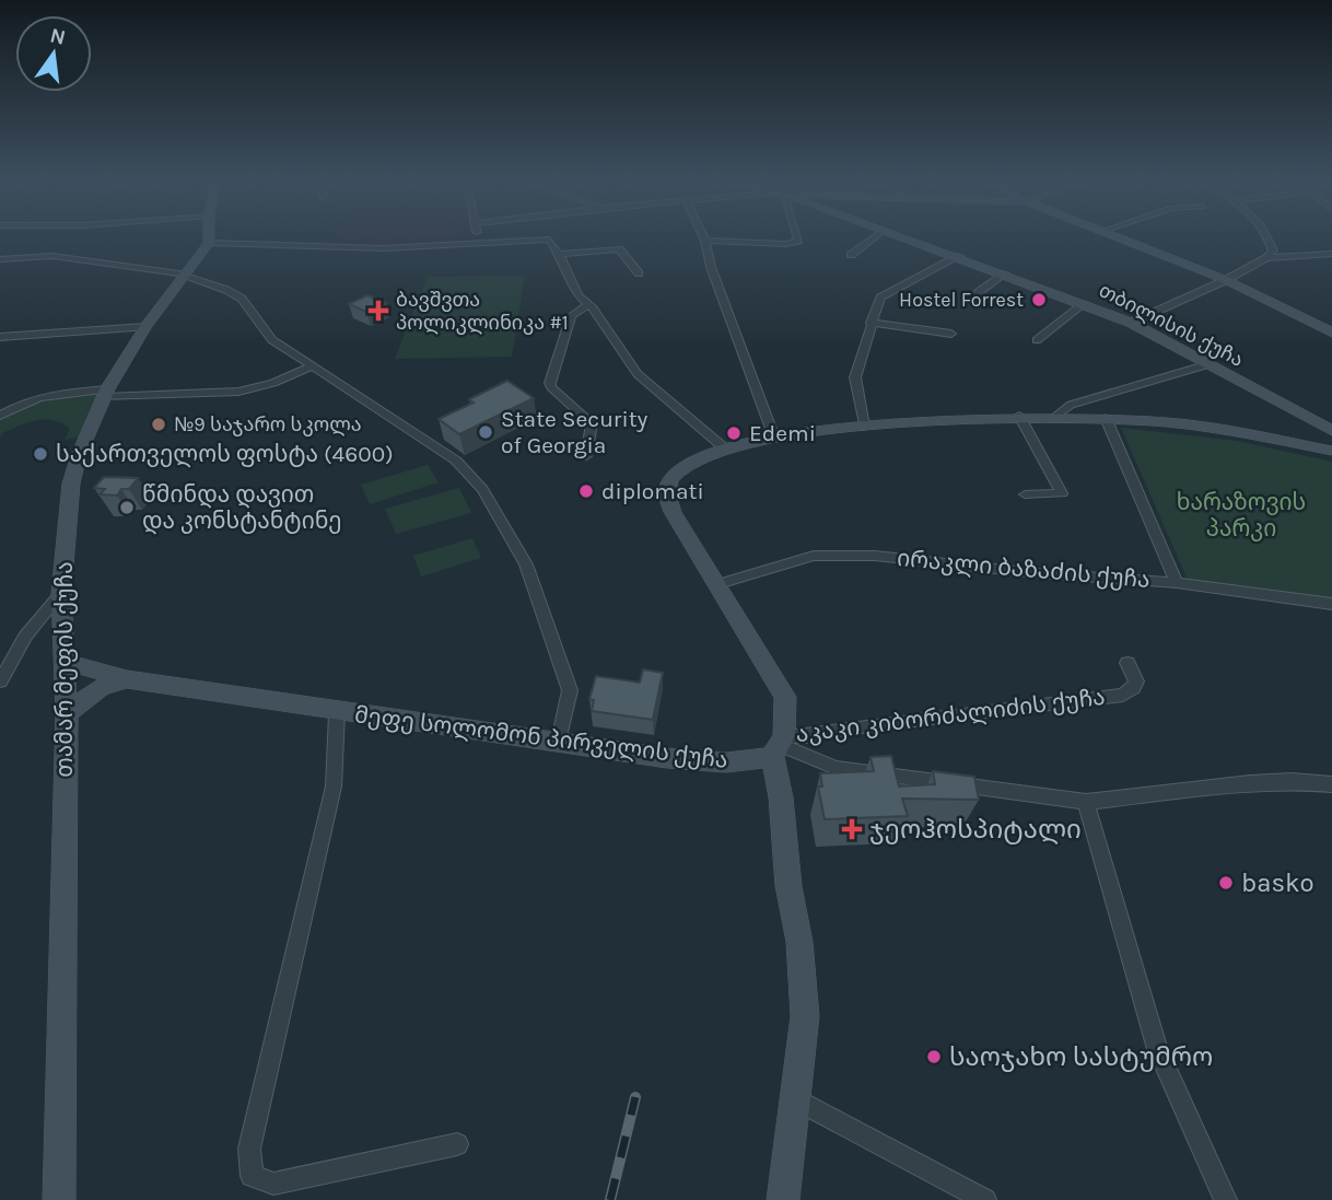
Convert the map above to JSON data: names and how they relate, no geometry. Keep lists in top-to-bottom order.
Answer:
{
  "streets": {
    "main road": ["თბილისის ქუჩა", "თამარ მეფის ქუჩა", "მეფე სოლომონ პირველის ქუჩა"],
    "street": ["ირაკლი ბაზაძის ქუჩა", "აკაკი კიბორძალიძის ქუჩა"]
  },
  "crossings": [
    ["თამარ მეფის ქუჩა", "მეფე სოლომონ პირველის ქუჩა"],
    ["აკაკი კიბორძალიძის ქუჩა", "მეფე სოლომონ პირველის ქუჩა"]
  ],
  "parks": ["ხარაზოვის პარკი"],
  "places": {
    "other": [
      "Hostel Forrest",
      "№9 საჯარო სკოლა",
      "State Security of Georgia",
      "Edemi",
      "საქართველოს ფოსტა (4600)",
      "diplomati",
      "წმინდა დავით და კონსტანტინე",
      "basko",
      "საოჯახო სასტუმრო"
    ],
    "health": ["ბავშვთა პოლიკლინიკა #1", "ჯეოჰოსპიტალი"]
  },
  "north": "top"
}
